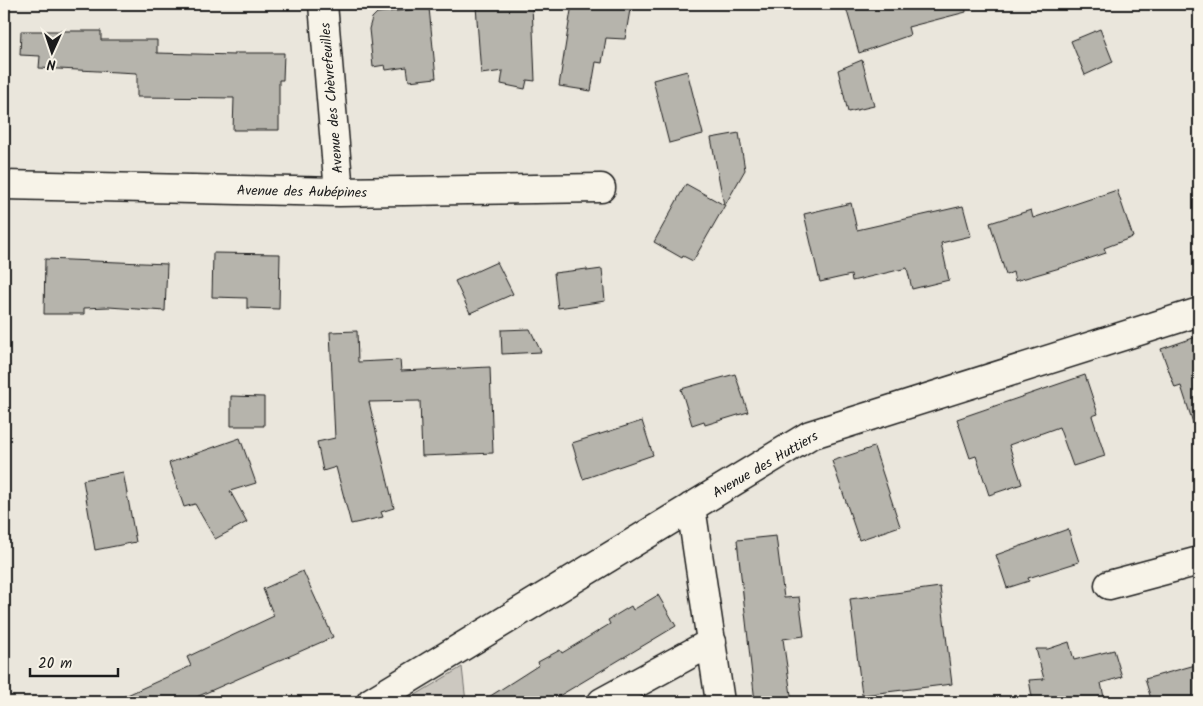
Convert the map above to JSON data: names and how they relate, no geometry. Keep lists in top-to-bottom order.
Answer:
{
  "streets": {
    "street": ["Avenue des Chèvrefeuilles", "Avenue des Aubépines", "Avenue des Huttiers"]
  },
  "crossings": [
    ["Avenue des Chèvrefeuilles", "Avenue des Aubépines"]
  ],
  "scale_bar": "20 m",
  "north": "bottom"
}
